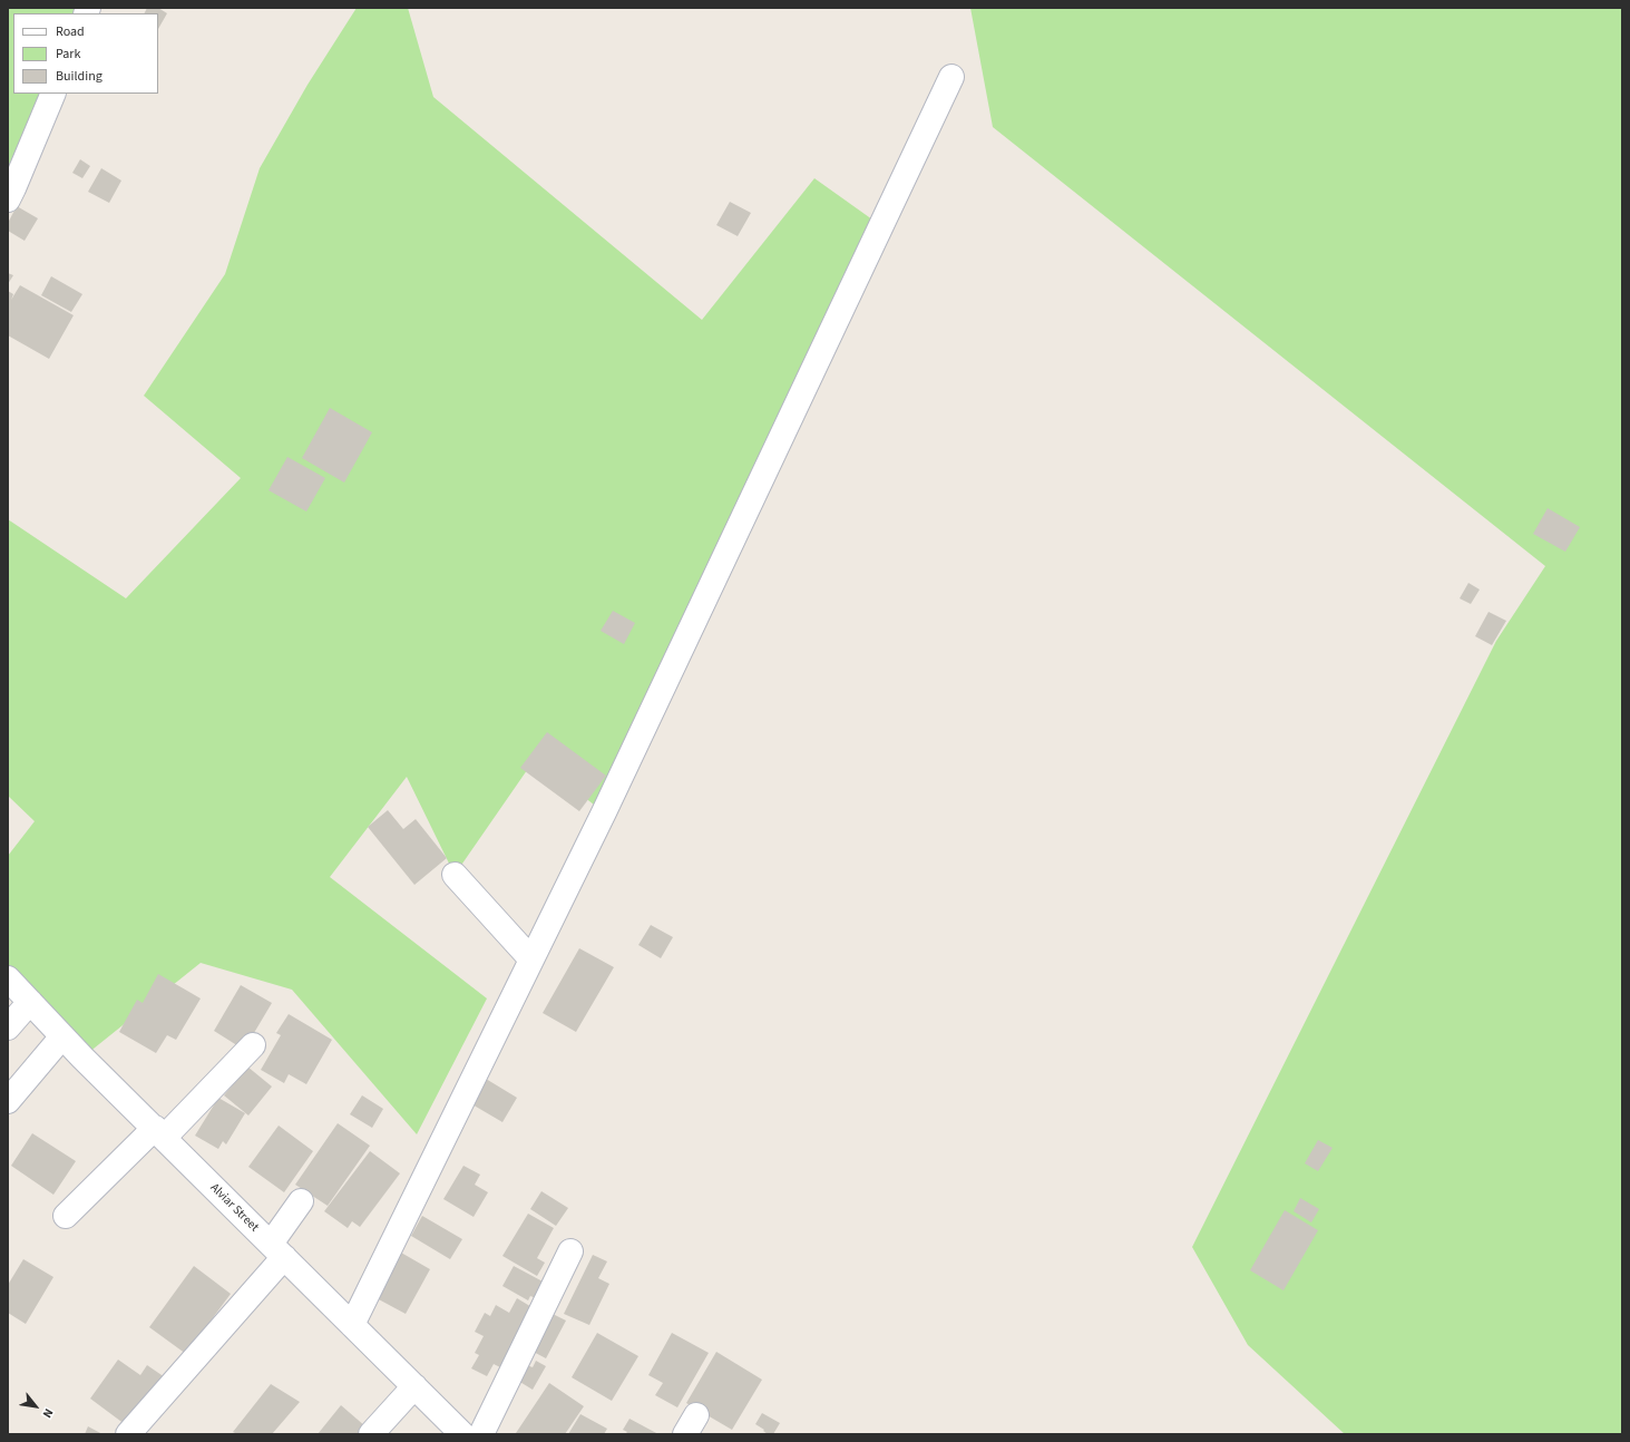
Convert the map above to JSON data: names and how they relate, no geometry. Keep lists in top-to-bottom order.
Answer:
{
  "streets": {
    "street": ["Alviar Street"]
  },
  "legend": ["Road", "Park", "Building"],
  "north": "bottom right"
}
